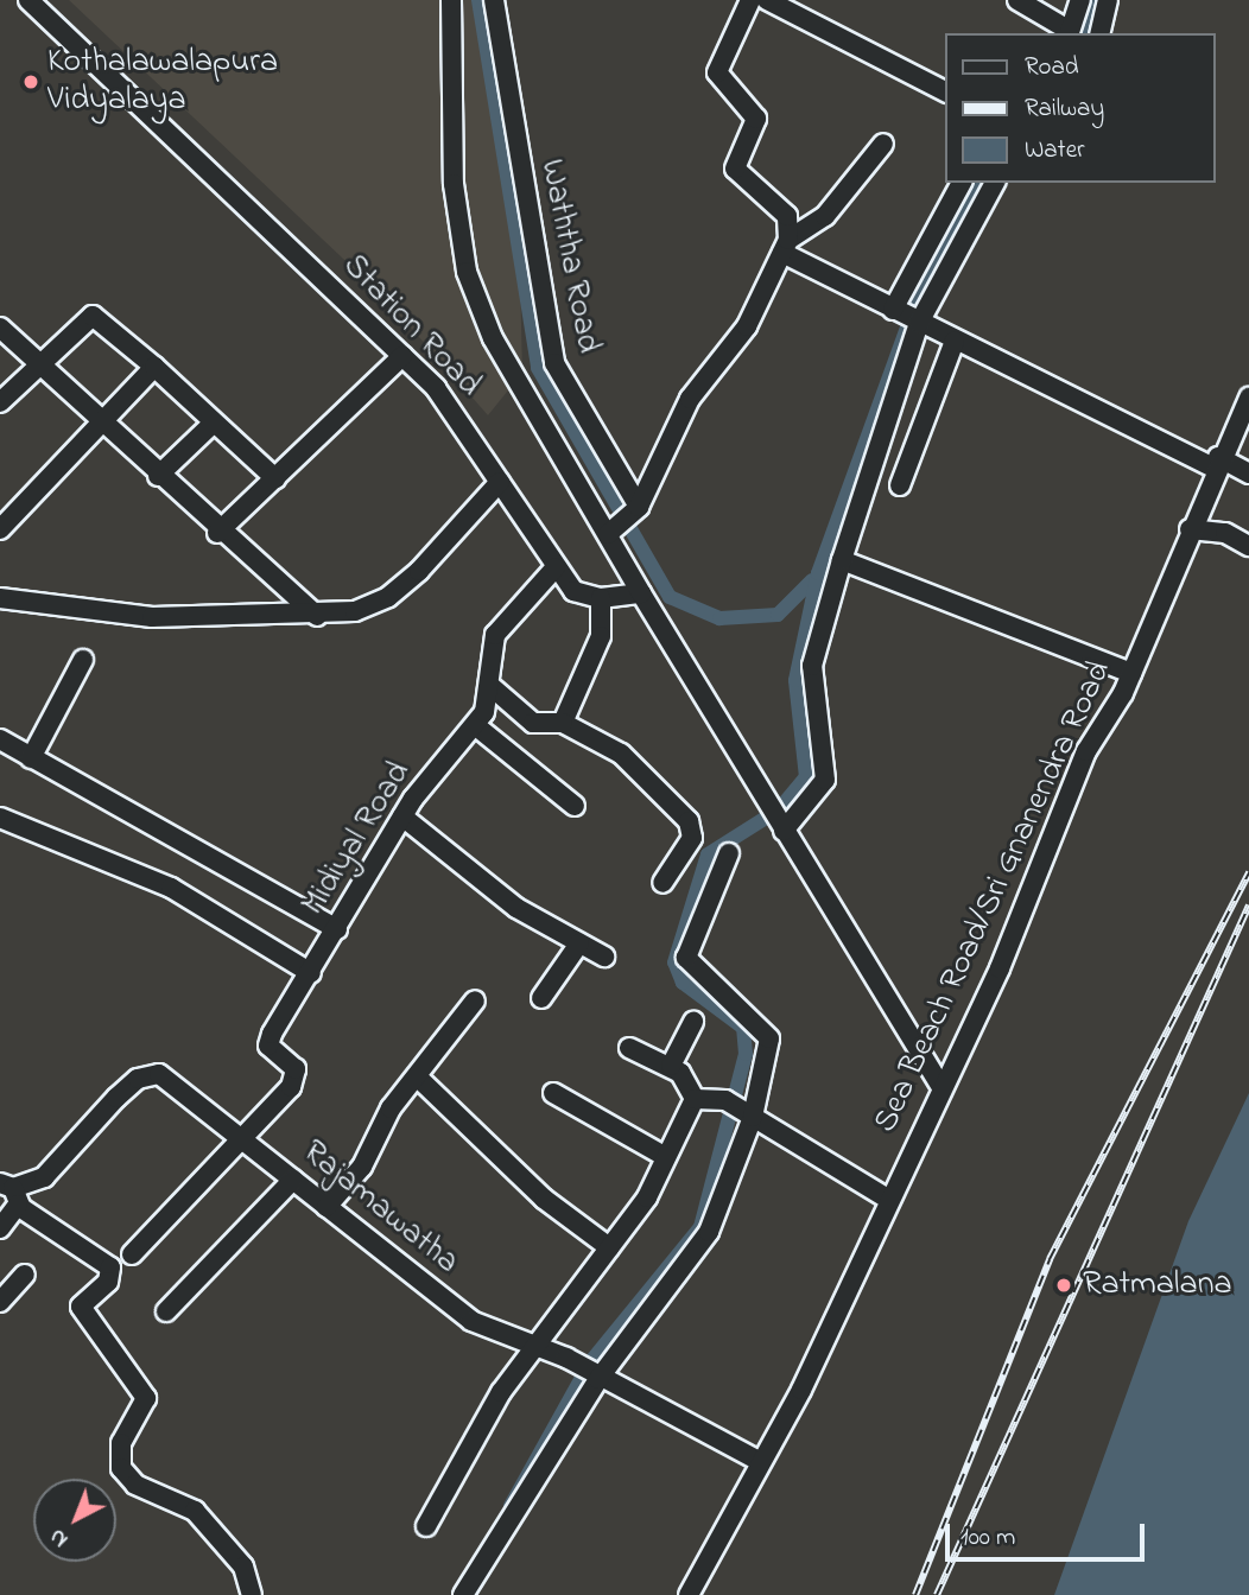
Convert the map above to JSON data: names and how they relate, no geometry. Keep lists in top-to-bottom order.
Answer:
{
  "streets": {
    "street": [
      "Waththa Road",
      "Station Road",
      "Midiyal Road",
      "Sea Beach Road/Sri Gnanendra Road",
      "Rajamawatha"
    ]
  },
  "crossings": [
    ["Station Road", "Midiyal Road"],
    ["Midiyal Road", "Rajamawatha"],
    ["Sea Beach Road/Sri Gnanendra Road", "Rajamawatha"]
  ],
  "places": ["Kothalawalapura Vidyalaya", "Ratmalana"],
  "legend": ["Road", "Railway", "Water"],
  "scale_bar": "100 m",
  "north": "bottom left"
}
